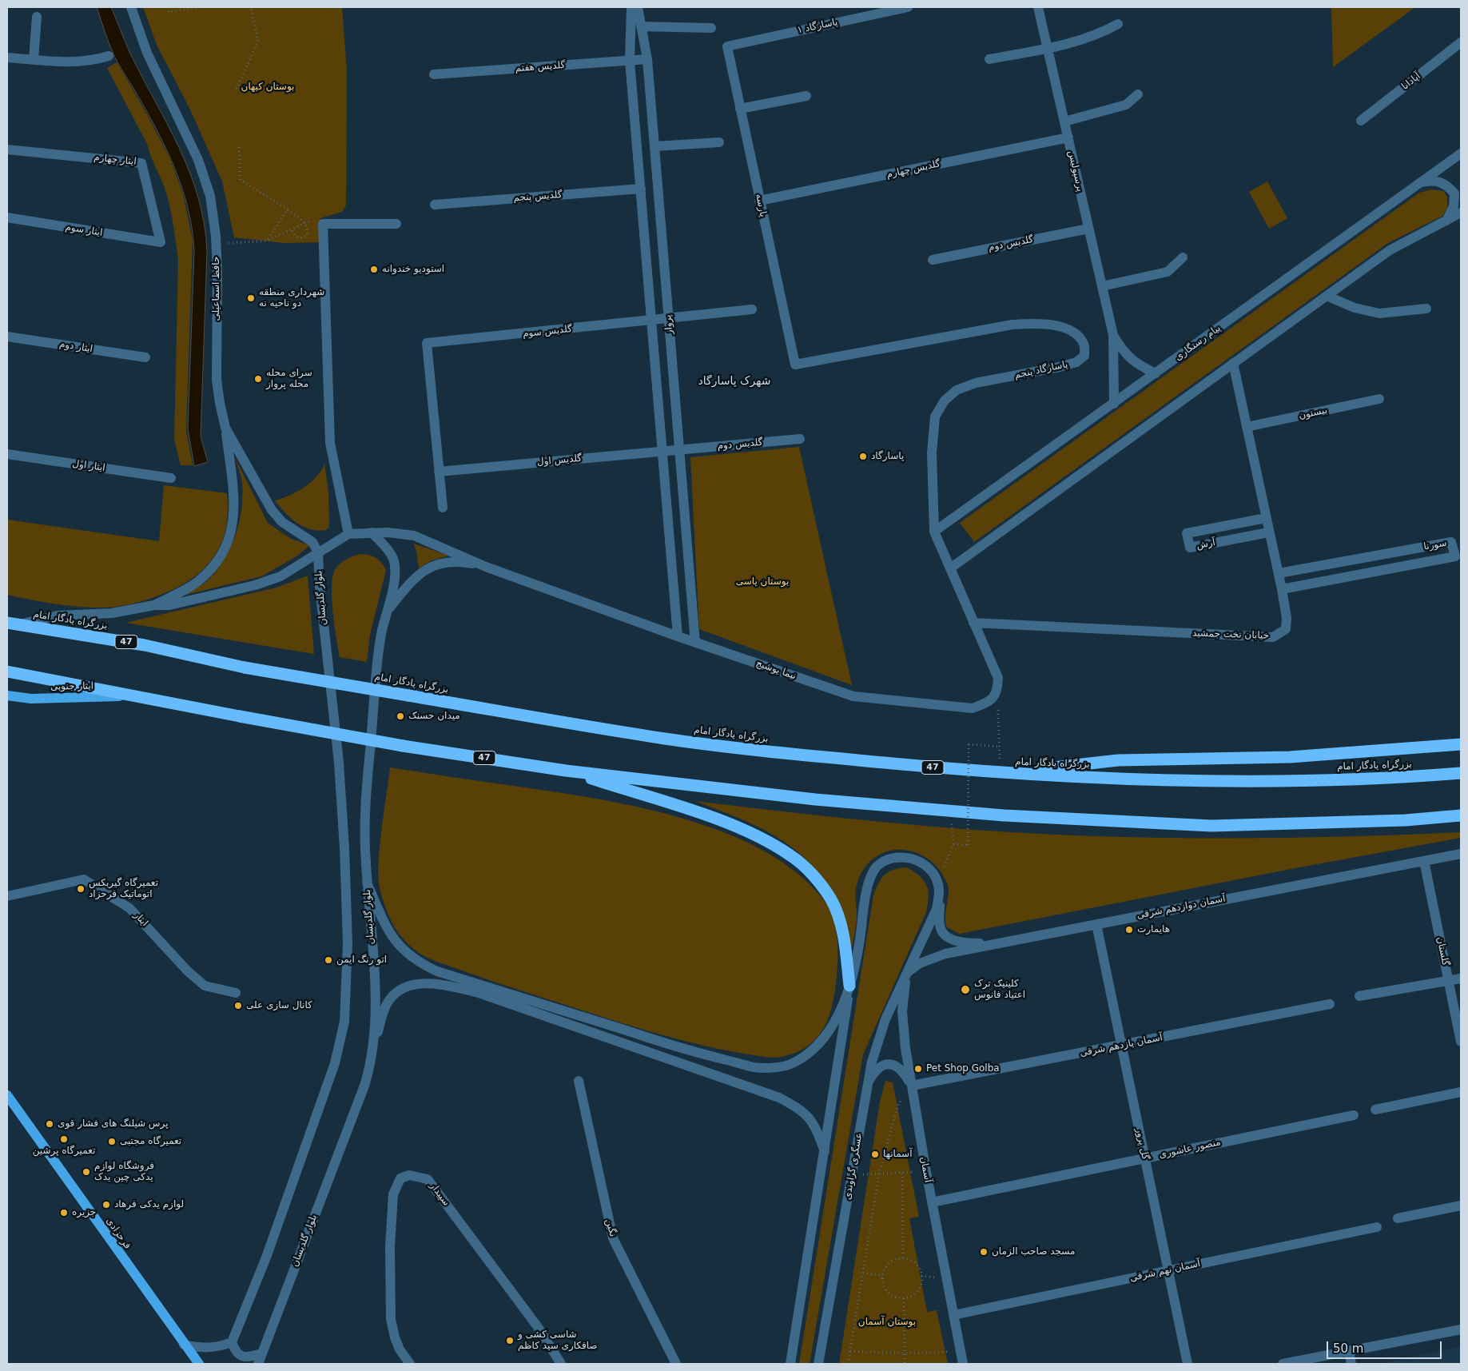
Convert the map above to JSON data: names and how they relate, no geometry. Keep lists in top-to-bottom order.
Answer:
{
  "streets": {
    "highway": ["بزرگراه یادگار امام", "47"],
    "main road": ["ایثار جنوبی", "فرحزادی"],
    "street": [
      "پاسارگاد ۱",
      "گلدیس هفتم",
      "آپادانا",
      "ایثار چهارم",
      "گلدیس چهارم",
      "پرسپولیس",
      "گلدیس پنجم",
      "پارسه",
      "ایثار سوم",
      "گلدیس دوم",
      "حافظ اسماعیلی",
      "پرواز",
      "گلدیس سوم",
      "پیام رستگاری",
      "ایثار دوم",
      "پاسارگاد پنجم",
      "بیستون",
      "گلدیس اول",
      "ایثار اول",
      "آرش",
      "سورنا",
      "بلوار گلدیسان",
      "خیابان تخت جمشید",
      "نیما یوشیج",
      "آسمان دوازدهم شرقی",
      "ایثار",
      "گلستان",
      "آسمان یازدهم شرقی",
      "گل پرور",
      "منصور عاشوری",
      "عسگری گراوندی",
      "آسمان",
      "سپیدار",
      "نگین",
      "آسمان نهم شرقی"
    ]
  },
  "crossings": [
    ["پاسارگاد ۱", "پارسه"],
    ["گلدیس هفتم", "پرواز"],
    ["ایثار چهارم", "ایثار سوم"],
    ["گلدیس چهارم", "پرسپولیس"],
    ["گلدیس چهارم", "پارسه"],
    ["پرسپولیس", "گلدیس دوم"],
    ["پرسپولیس", "پیام رستگاری"],
    ["گلدیس پنجم", "پرواز"],
    ["پارسه", "پاسارگاد پنجم"],
    ["گلدیس دوم", "پرواز"],
    ["گلدیس دوم", "گلدیس اول"],
    ["حافظ اسماعیلی", "بلوار گلدیسان"],
    ["پرواز", "گلدیس سوم"],
    ["پرواز", "گلدیس اول"],
    ["پرواز", "نیما یوشیج"],
    ["گلدیس سوم", "گلدیس اول"],
    ["پیام رستگاری", "پاسارگاد پنجم"],
    ["بیستون", "خیابان تخت جمشید"],
    ["آرش", "خیابان تخت جمشید"],
    ["سورنا", "خیابان تخت جمشید"],
    ["47", "ایثار جنوبی"],
    ["آسمان دوازدهم شرقی", "گلستان"],
    ["آسمان دوازدهم شرقی", "گل پرور"],
    ["آسمان دوازدهم شرقی", "عسگری گراوندی"],
    ["آسمان دوازدهم شرقی", "آسمان"],
    ["آسمان یازدهم شرقی", "گل پرور"],
    ["آسمان یازدهم شرقی", "آسمان"],
    ["گل پرور", "منصور عاشوری"],
    ["گل پرور", "آسمان نهم شرقی"],
    ["منصور عاشوری", "آسمان"],
    ["عسگری گراوندی", "آسمان"],
    ["آسمان", "آسمان نهم شرقی"]
  ],
  "districts": ["شهرک پاسارگاد"],
  "parks": ["بوستان کیهان", "بوستان یاسی", "بوستان آسمان"],
  "places": [
    "استودیو خندوانه",
    "شهرداری منطقه دو ناحیه نه",
    "سرای محله محله پرواز",
    "پاسارگاد",
    "میدان حسنک",
    "تعمیرگاه گیربکس اتوماتیک فرحزاد",
    "هایمارت",
    "اتو رنگ ایمن",
    "کلینیک ترک اعتیاد فانوس",
    "کانال سازی علی",
    "Pet Shop Golba",
    "پرس شیلنگ های فشار قوی",
    "تعمیرگاه پرشین",
    "تعمیرگاه مجتبی",
    "آسمانها",
    "فروشگاه لوازم یدکی چین یدک",
    "لوازم یدکی فرهاد",
    "جزیره",
    "مسجد صاحب الزمان",
    "شاسی کشی و صافکاری سید کاظم"
  ],
  "scale_bar": "50 m"
}
